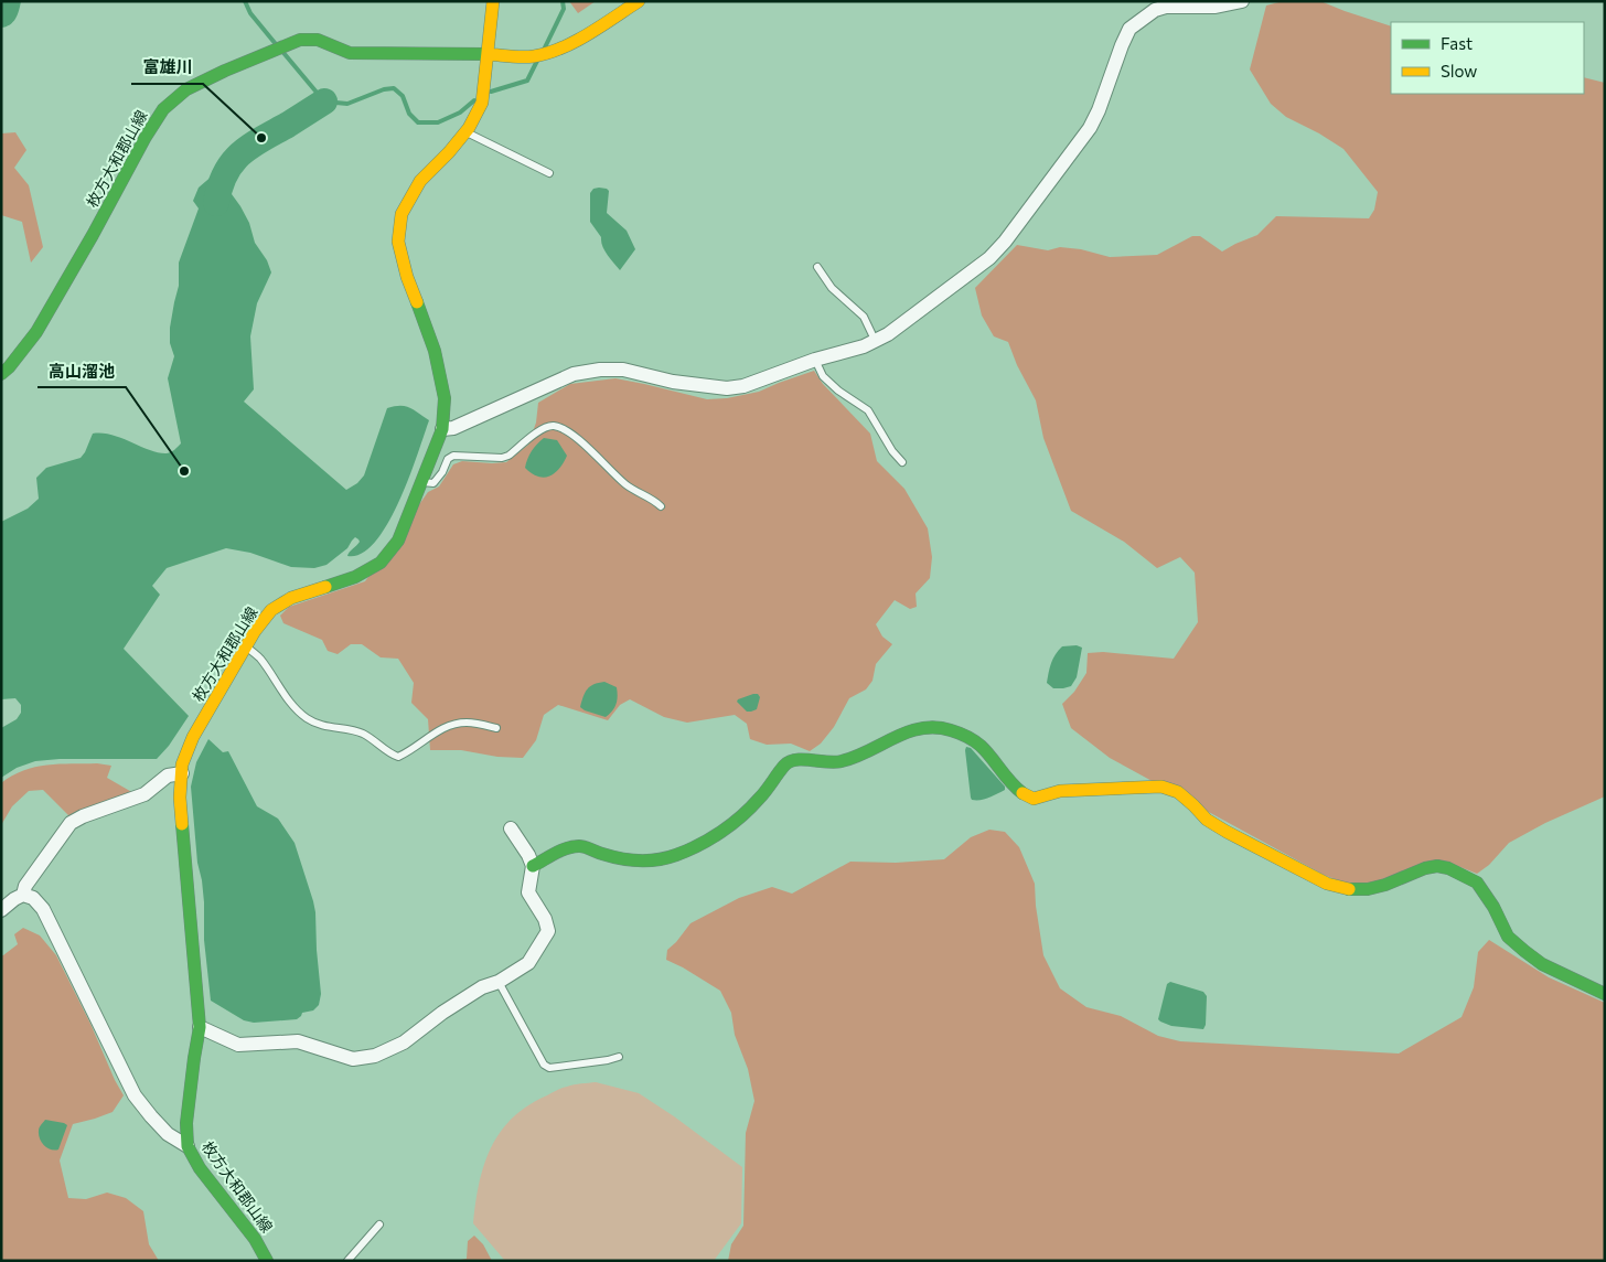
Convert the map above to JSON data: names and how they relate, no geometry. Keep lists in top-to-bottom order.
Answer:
{
  "streets": {
    "main road": ["枚方大和郡山線"]
  },
  "places": ["富雄川", "高山溜池"],
  "legend": ["Fast", "Slow"]
}
